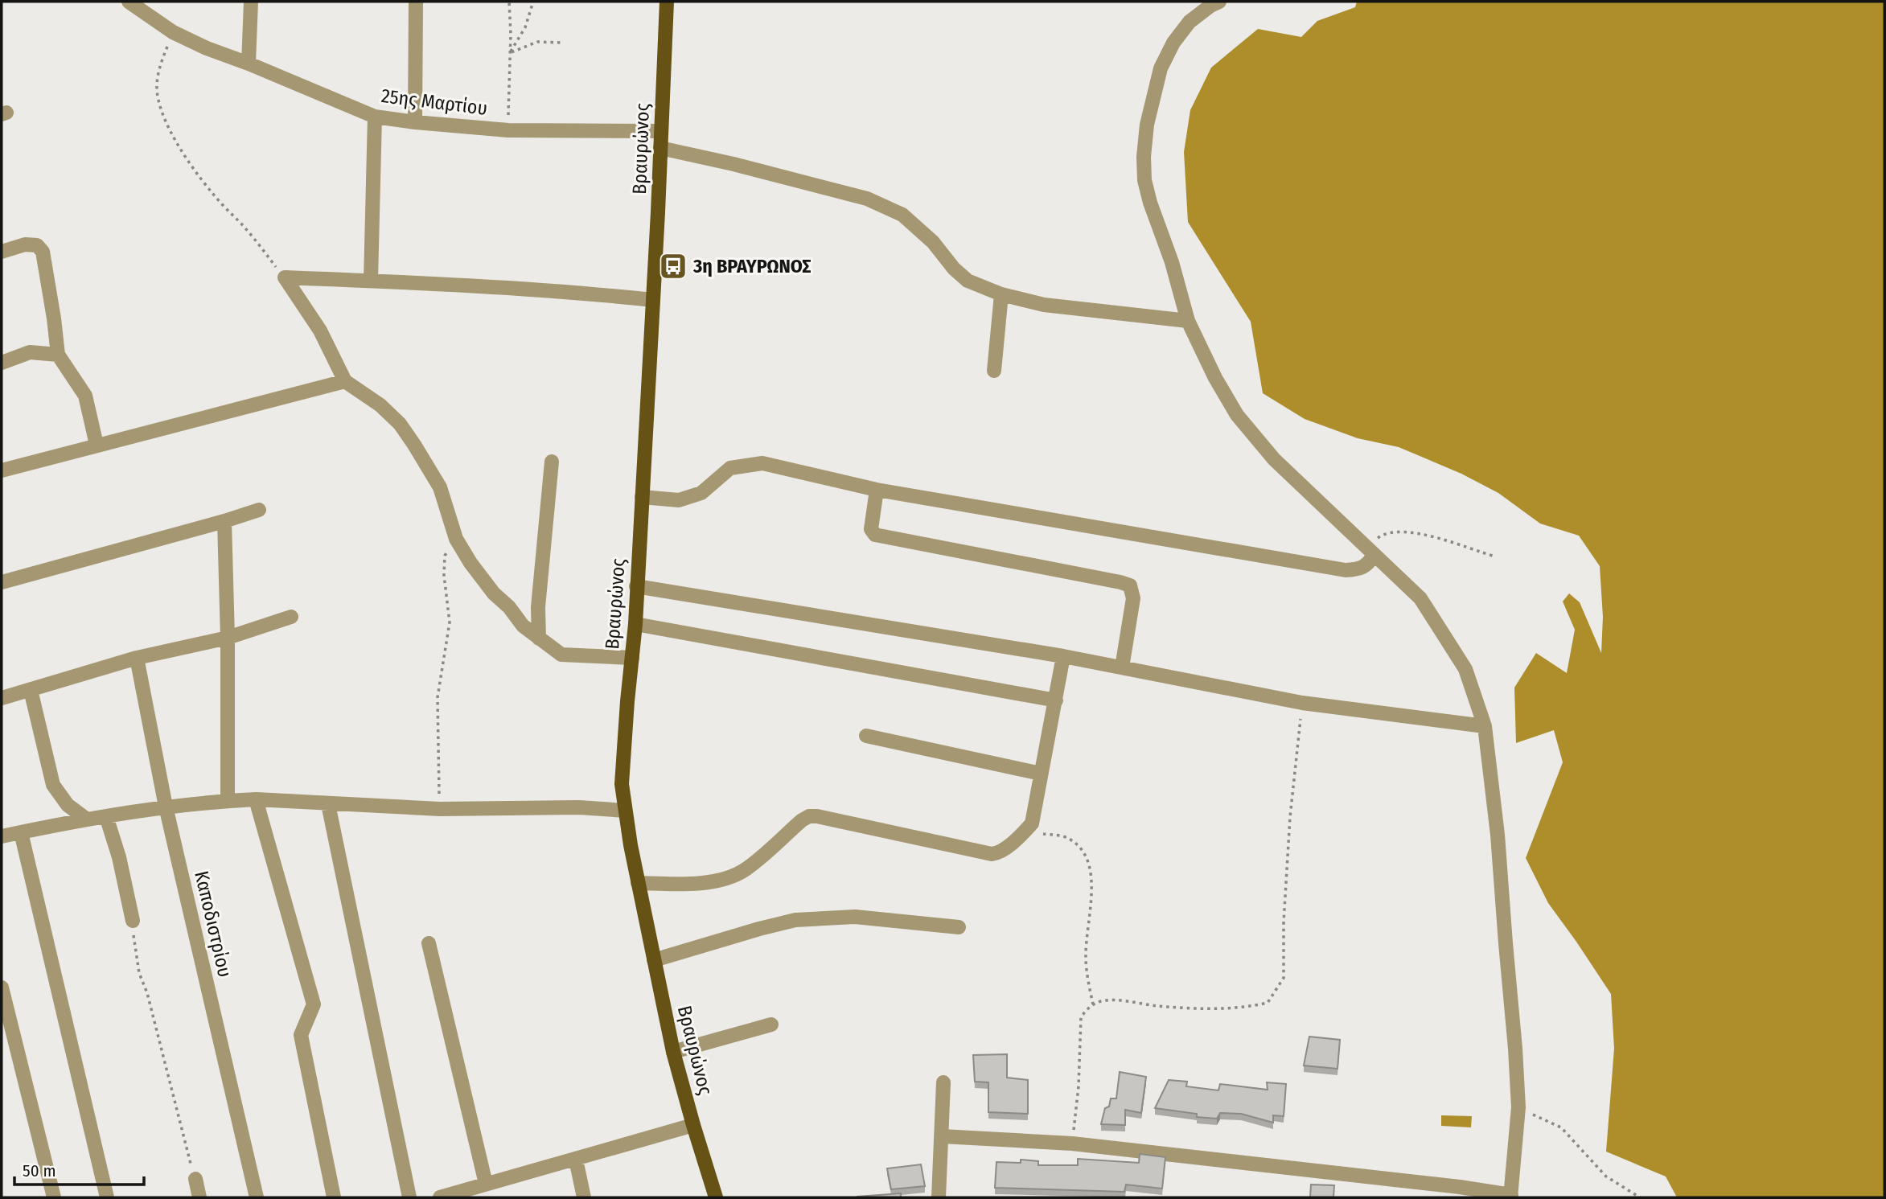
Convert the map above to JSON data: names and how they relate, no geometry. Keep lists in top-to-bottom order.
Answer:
{
  "streets": {
    "main road": ["Βραυρώνος"],
    "street": ["25ης Μαρτίου", "Καποδιστρίου"]
  },
  "crossings": [
    ["25ης Μαρτίου", "Βραυρώνος"]
  ],
  "places": {
    "bus stop": ["3η ΒΡΑΥΡΩΝΟΣ"]
  },
  "scale_bar": "50 m"
}
